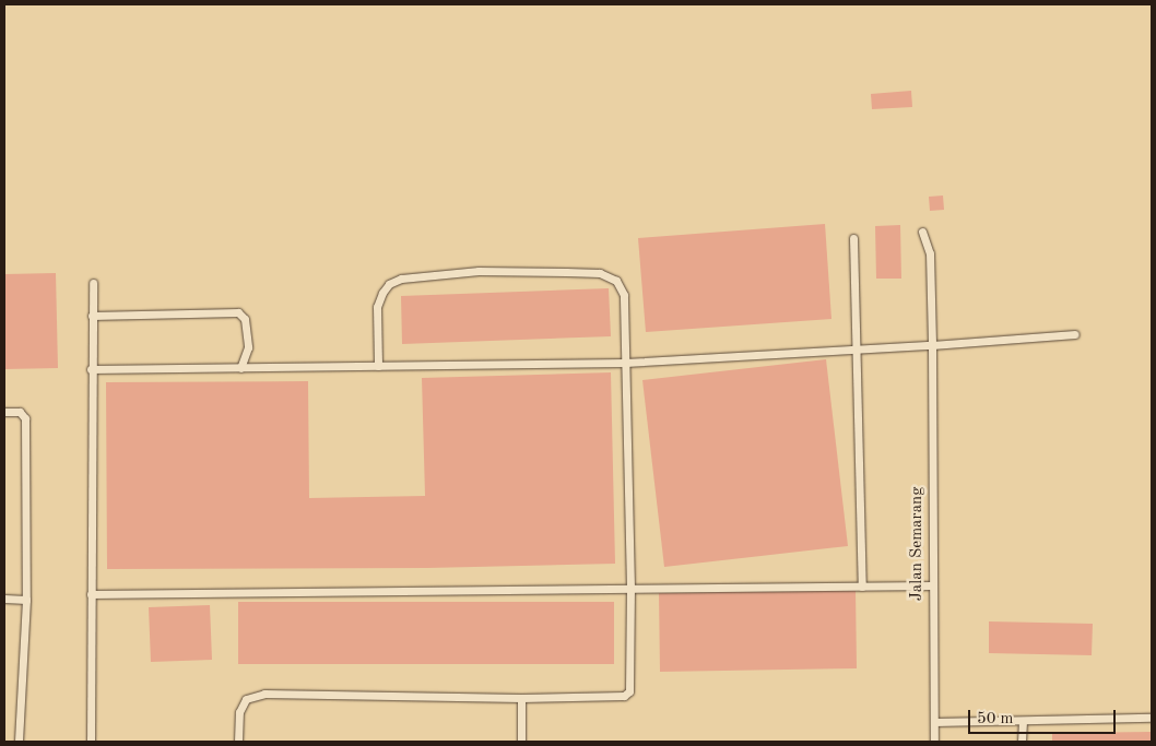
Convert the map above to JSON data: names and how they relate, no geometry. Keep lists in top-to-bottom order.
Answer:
{
  "streets": {
    "lane": ["Jalan Semarang"]
  },
  "scale_bar": "50 m"
}
